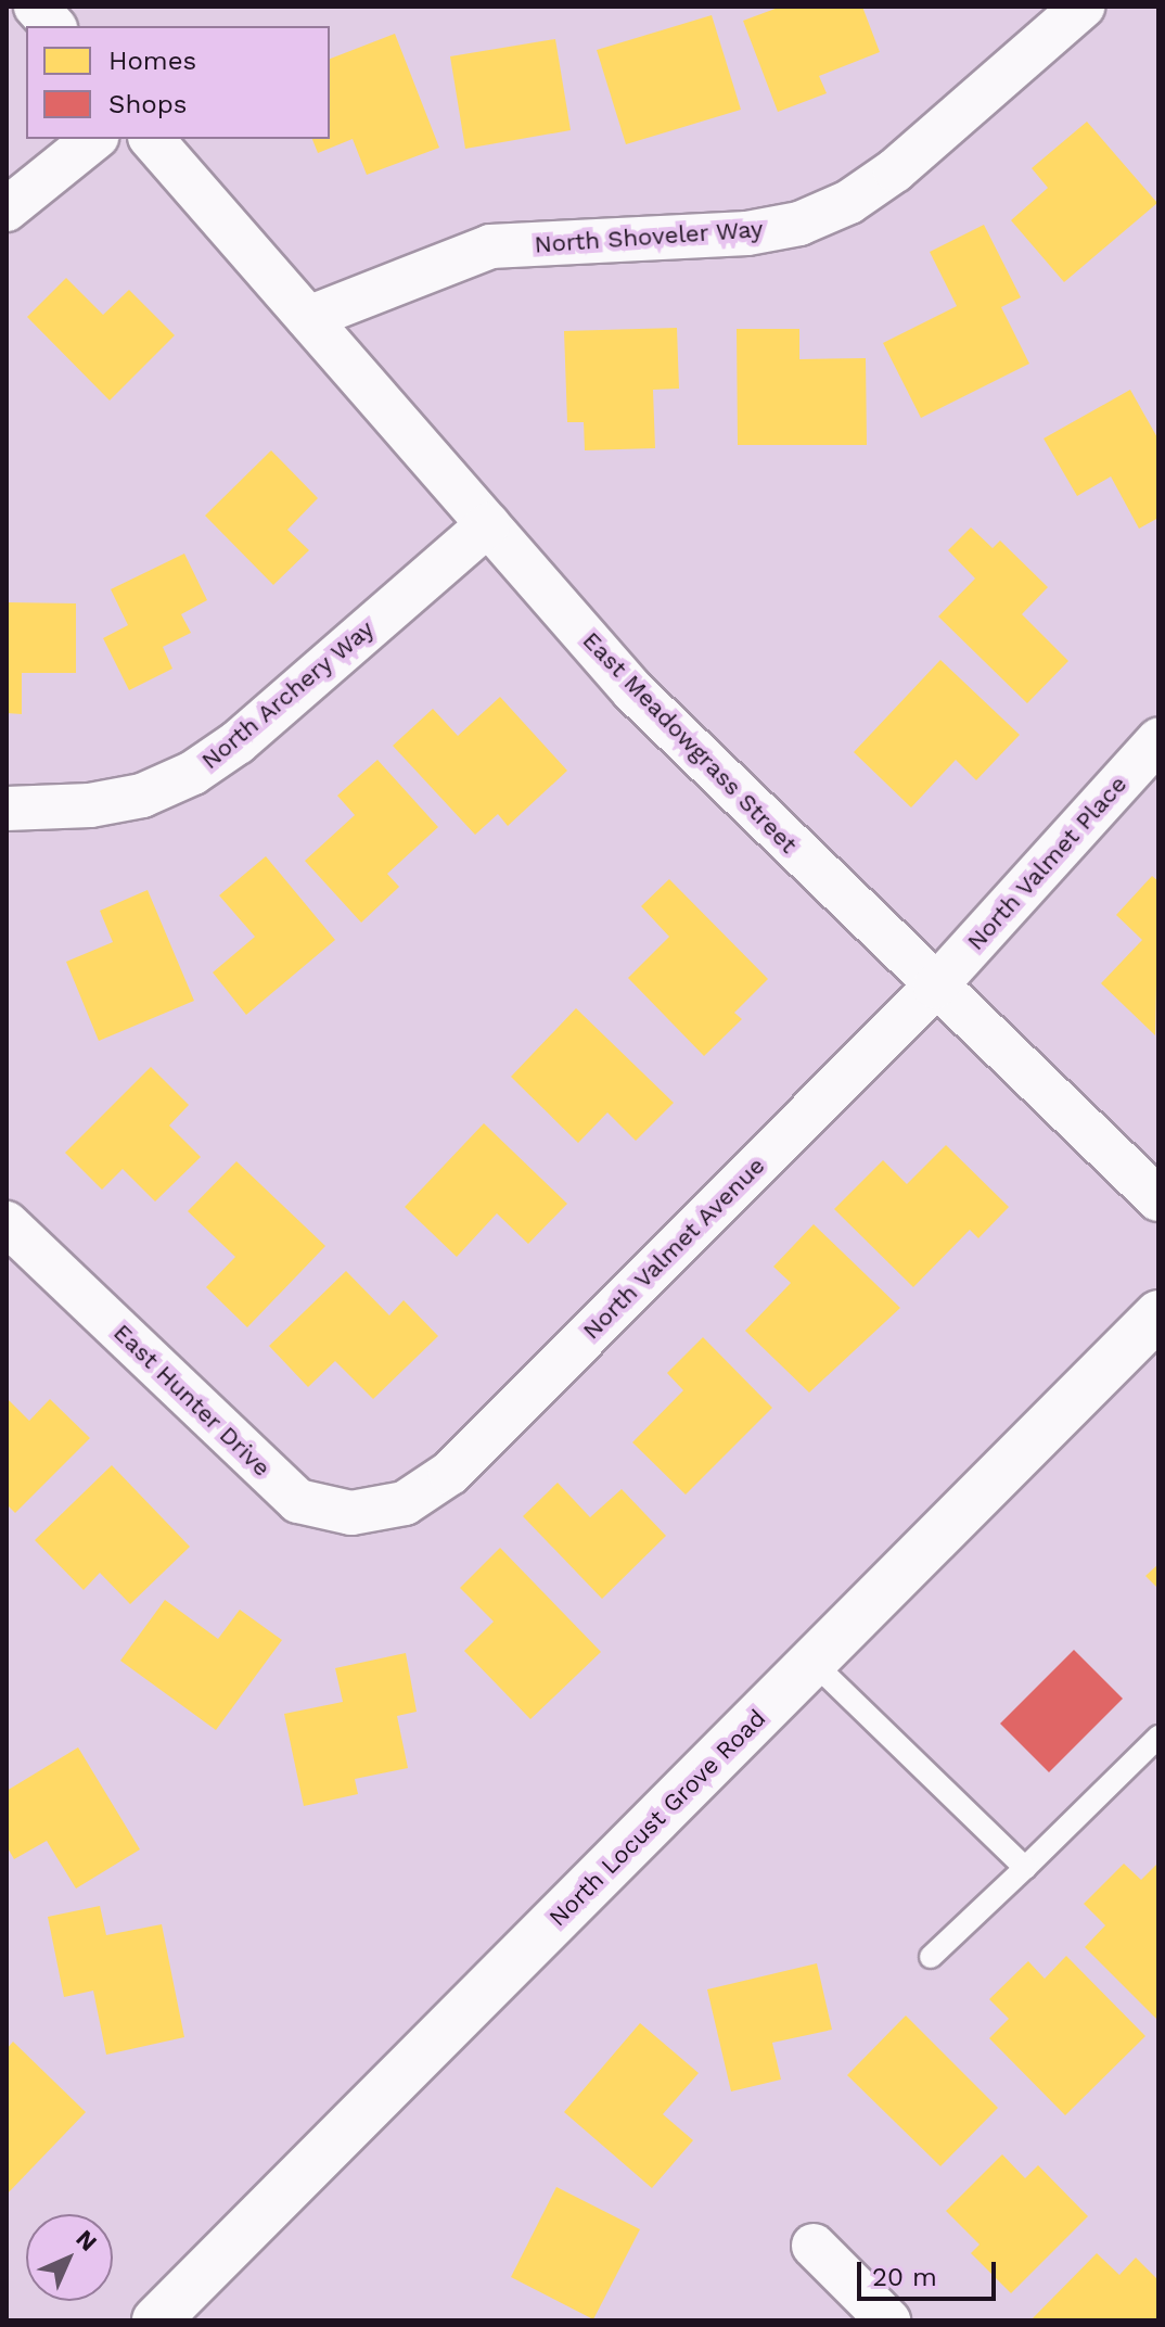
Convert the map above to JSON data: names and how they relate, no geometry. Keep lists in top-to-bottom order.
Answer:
{
  "streets": {
    "main road": ["North Locust Grove Road"],
    "street": [
      "North Shoveler Way",
      "North Archery Way",
      "East Meadowgrass Street",
      "North Valmet Place",
      "North Valmet Avenue",
      "East Hunter Drive"
    ]
  },
  "crossings": [
    ["North Shoveler Way", "East Meadowgrass Street"],
    ["North Archery Way", "East Meadowgrass Street"],
    ["East Meadowgrass Street", "North Valmet Place"],
    ["East Meadowgrass Street", "North Valmet Avenue"],
    ["North Valmet Place", "North Valmet Avenue"],
    ["North Valmet Avenue", "East Hunter Drive"]
  ],
  "legend": ["Homes", "Shops"],
  "scale_bar": "20 m",
  "north": "top right"
}
